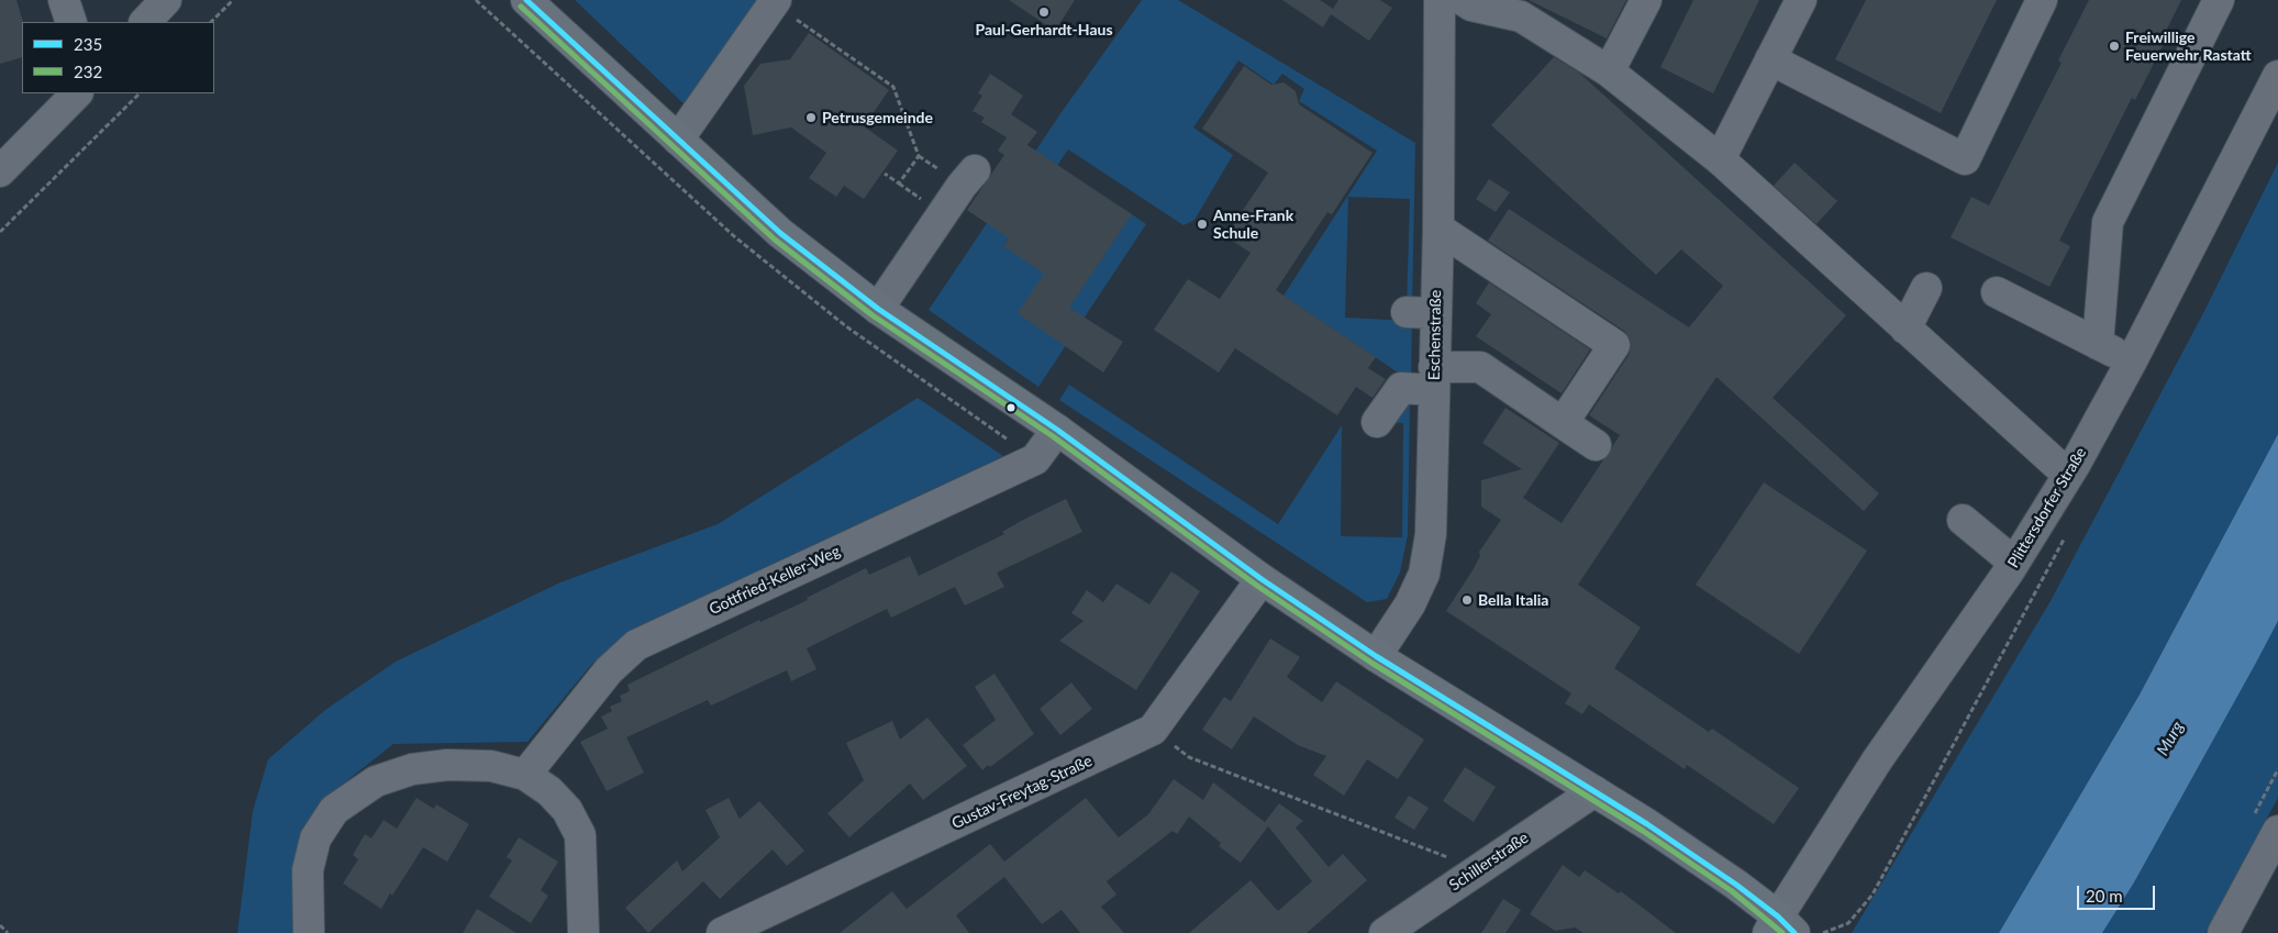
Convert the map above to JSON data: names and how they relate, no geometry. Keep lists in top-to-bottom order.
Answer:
{
  "streets": {
    "street": [
      "Eschenstraße",
      "Plittersdorfer Straße",
      "Gottfried-Keller-Weg",
      "Gustav-Freytag-Straße",
      "Schillerstraße"
    ]
  },
  "water": ["Murg"],
  "places": [
    "Paul-Gerhardt-Haus",
    "Freiwillige Feuerwehr Rastatt",
    "Petrusgemeinde",
    "Anne-Frank Schule",
    "Bella Italia"
  ],
  "lines": ["transit line 235", "transit line 232"],
  "legend": ["235", "232"],
  "scale_bar": "20 m"
}
